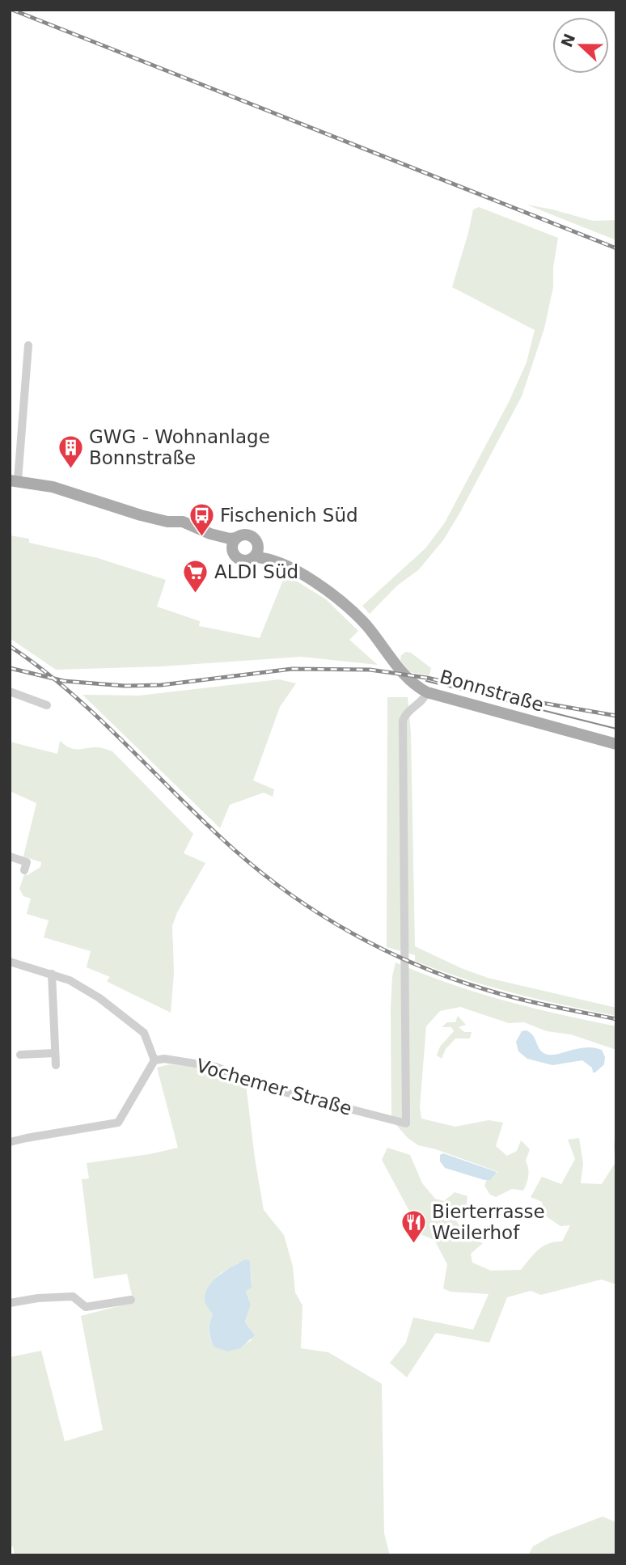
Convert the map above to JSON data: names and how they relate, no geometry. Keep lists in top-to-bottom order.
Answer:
{
  "streets": {
    "main road": ["Bonnstraße"],
    "street": ["Vochemer Straße"]
  },
  "crossings": [
    ["Bonnstraße", "Vochemer Straße"]
  ],
  "places": {
    "building": ["GWG - Wohnanlage Bonnstraße"],
    "bus stop": ["Fischenich Süd"],
    "supermarket": ["ALDI Süd"],
    "restaurant": ["Bierterrasse Weilerhof"]
  },
  "north": "left"
}
